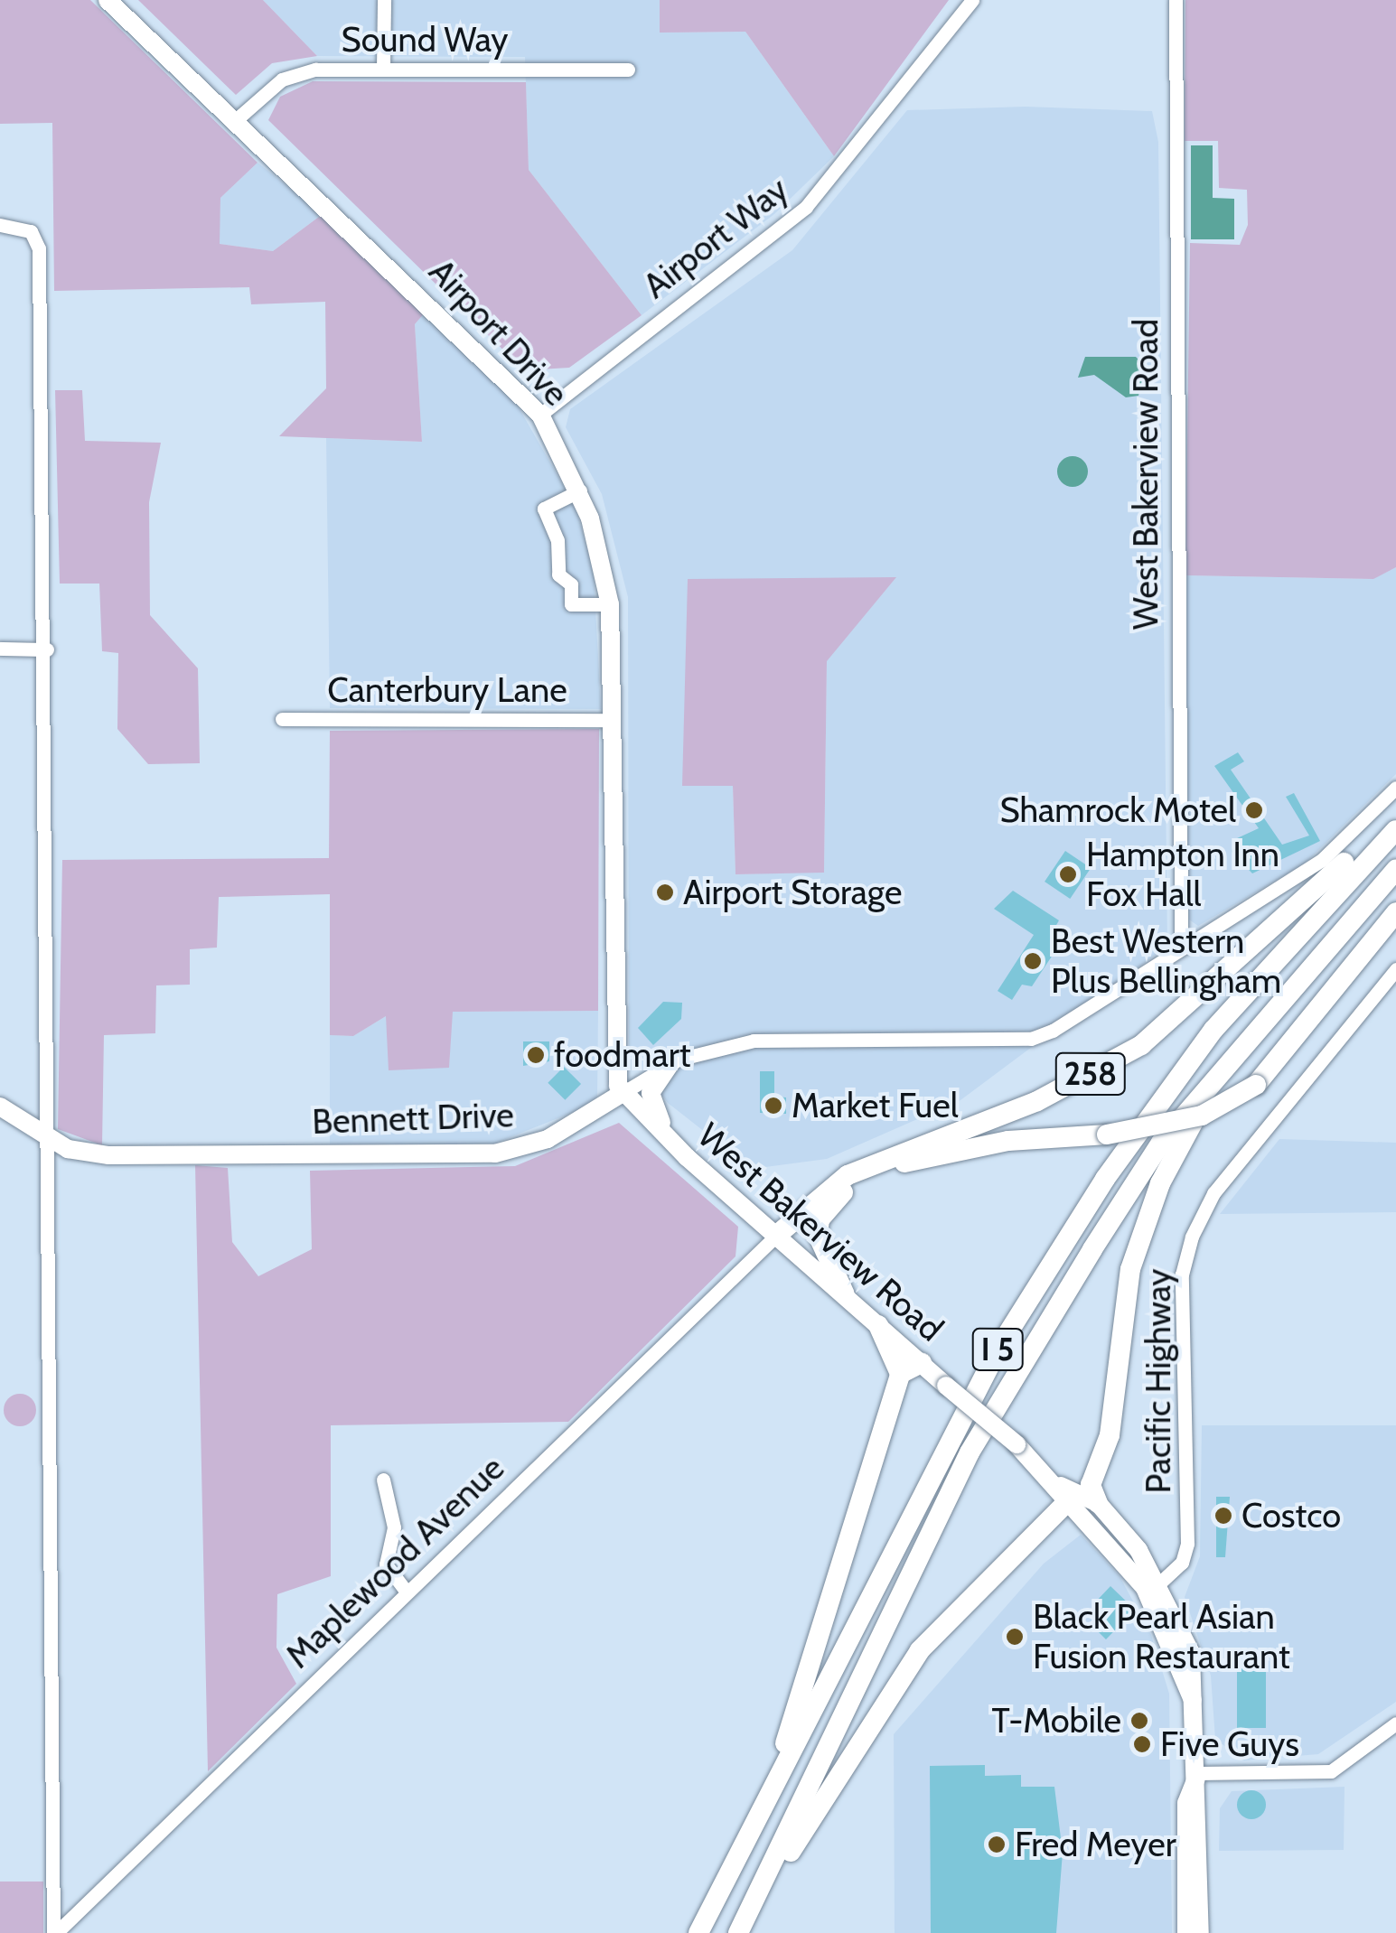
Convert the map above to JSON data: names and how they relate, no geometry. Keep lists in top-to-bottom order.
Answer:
{
  "streets": {
    "highway": ["258", "I 5"],
    "main road": ["Airport Drive", "West Bakerview Road", "Bennett Drive"],
    "street": [
      "Sound Way",
      "Airport Way",
      "Canterbury Lane",
      "Pacific Highway",
      "Maplewood Avenue"
    ]
  },
  "crossings": [
    ["Sound Way", "Airport Drive"],
    ["Airport Way", "Airport Drive"],
    ["Airport Drive", "West Bakerview Road"],
    ["Airport Drive", "Canterbury Lane"],
    ["Airport Drive", "Bennett Drive"],
    ["West Bakerview Road", "258"],
    ["West Bakerview Road", "Bennett Drive"],
    ["West Bakerview Road", "Pacific Highway"],
    ["West Bakerview Road", "Maplewood Avenue"],
    ["258", "Maplewood Avenue"]
  ],
  "places": [
    "Shamrock Motel",
    "Hampton Inn Fox Hall",
    "Airport Storage",
    "Best Western Plus Bellingham",
    "foodmart",
    "Market Fuel",
    "Costco",
    "Black Pearl Asian Fusion Restaurant",
    "T-Mobile",
    "Five Guys",
    "Fred Meyer"
  ]
}
